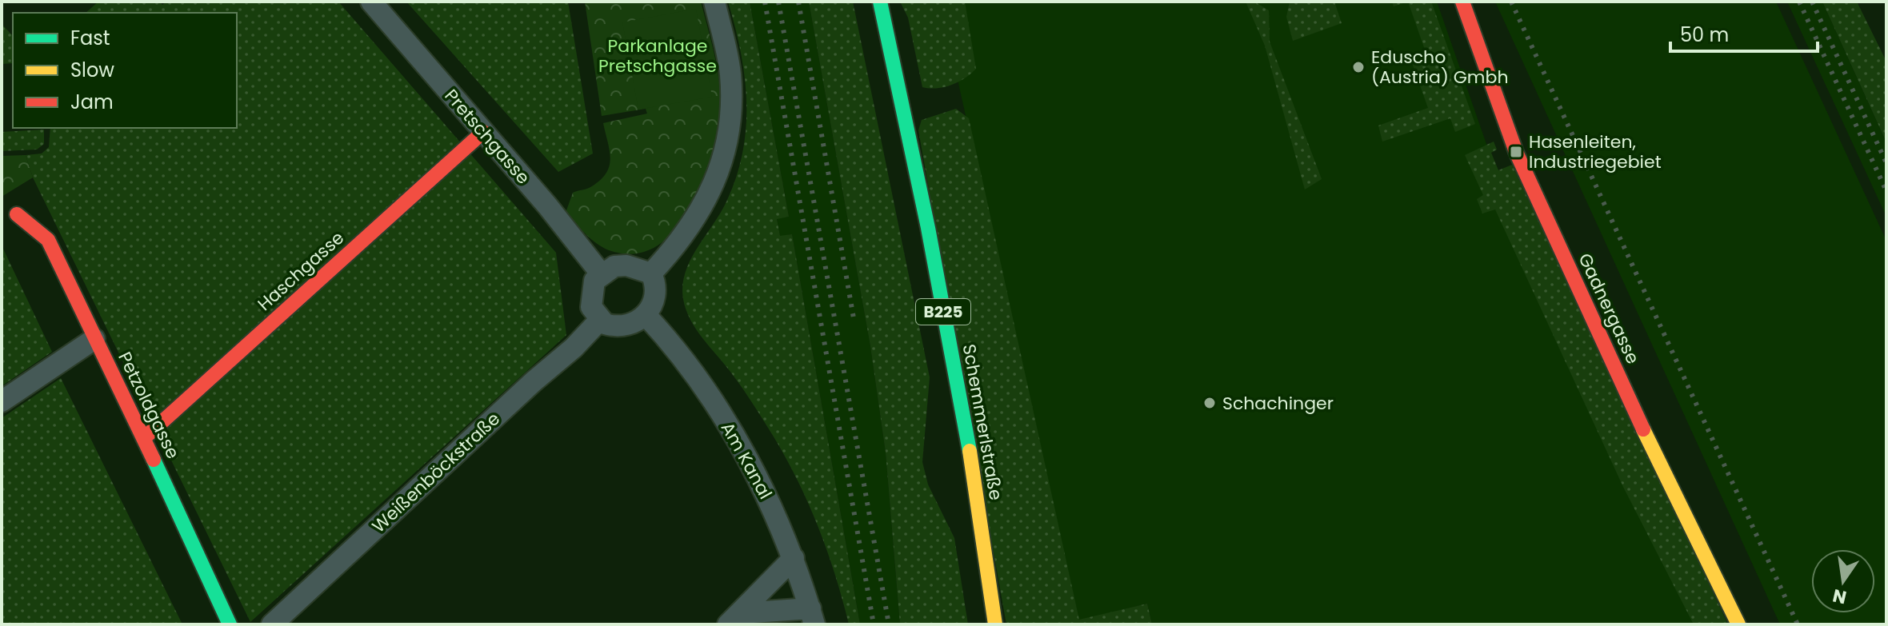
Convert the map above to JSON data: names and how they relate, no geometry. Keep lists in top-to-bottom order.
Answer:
{
  "streets": {
    "street": [
      "Pretschgasse",
      "Haschgasse",
      "Gadnergasse",
      "B225",
      "Petzoldgasse",
      "Schemmerlstraße",
      "Am Kanal",
      "Weißenböckstraße"
    ]
  },
  "crossings": [
    ["Pretschgasse", "Haschgasse"],
    ["Pretschgasse", "Am Kanal"],
    ["Pretschgasse", "Weißenböckstraße"],
    ["Haschgasse", "Petzoldgasse"],
    ["Am Kanal", "Weißenböckstraße"]
  ],
  "parks": ["Parkanlage Pretschgasse"],
  "places": {
    "other": ["Eduscho (Austria) Gmbh", "Schachinger"],
    "transit": ["Hasenleiten, Industriegebiet"]
  },
  "legend": ["Fast", "Slow", "Jam"],
  "scale_bar": "50 m",
  "north": "bottom"
}
